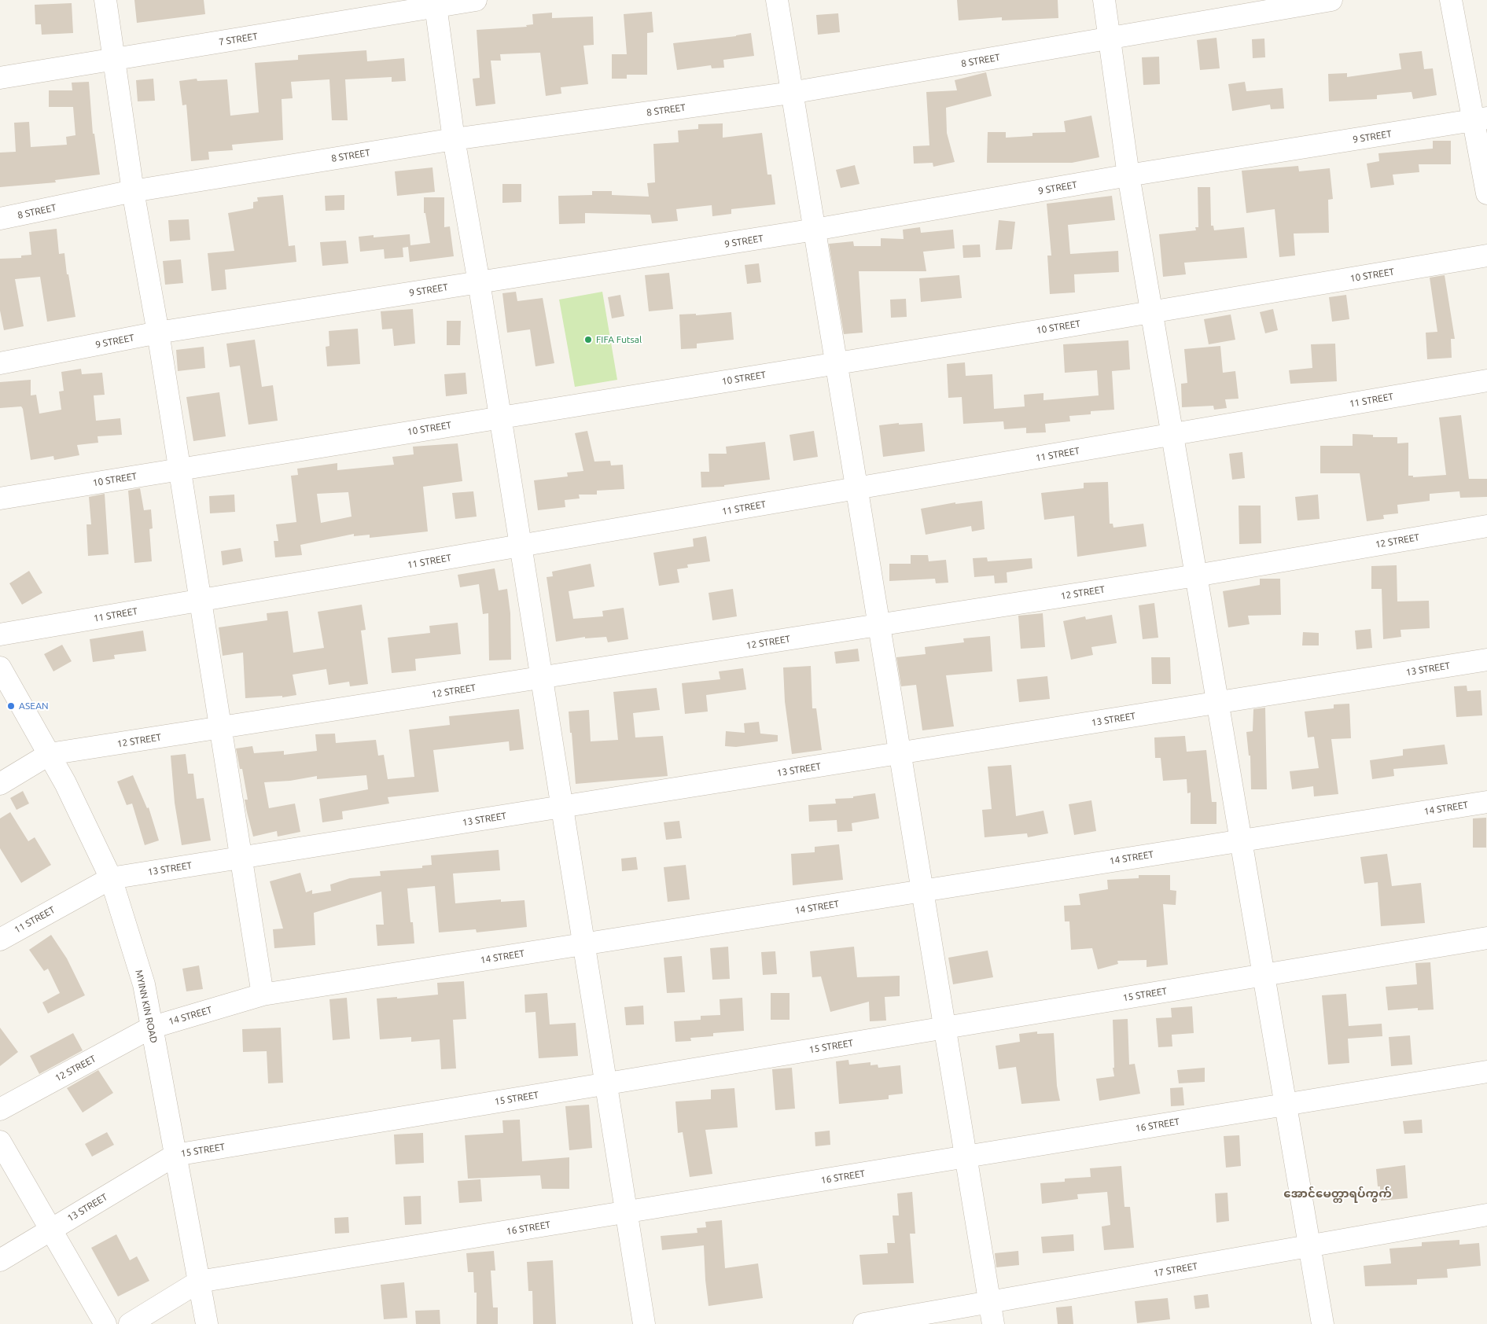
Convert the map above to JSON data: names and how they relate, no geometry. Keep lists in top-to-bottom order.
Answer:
{
  "streets": {
    "street": [
      "7 STREET",
      "8 STREET",
      "9 STREET",
      "10 STREET",
      "11 STREET",
      "12 STREET",
      "13 STREET",
      "14 STREET",
      "15 STREET",
      "MYINN KIN ROAD",
      "16 STREET",
      "17 STREET"
    ]
  },
  "crossings": [
    ["11 STREET", "13 STREET"],
    ["11 STREET", "MYINN KIN ROAD"],
    ["12 STREET", "14 STREET"],
    ["12 STREET", "MYINN KIN ROAD"],
    ["13 STREET", "15 STREET"],
    ["13 STREET", "MYINN KIN ROAD"],
    ["14 STREET", "MYINN KIN ROAD"],
    ["15 STREET", "MYINN KIN ROAD"],
    ["MYINN KIN ROAD", "16 STREET"]
  ],
  "districts": ["အောင်မေတ္တာရပ်ကွက်"],
  "places": ["FIFA Futsal", "ASEAN"]
}
